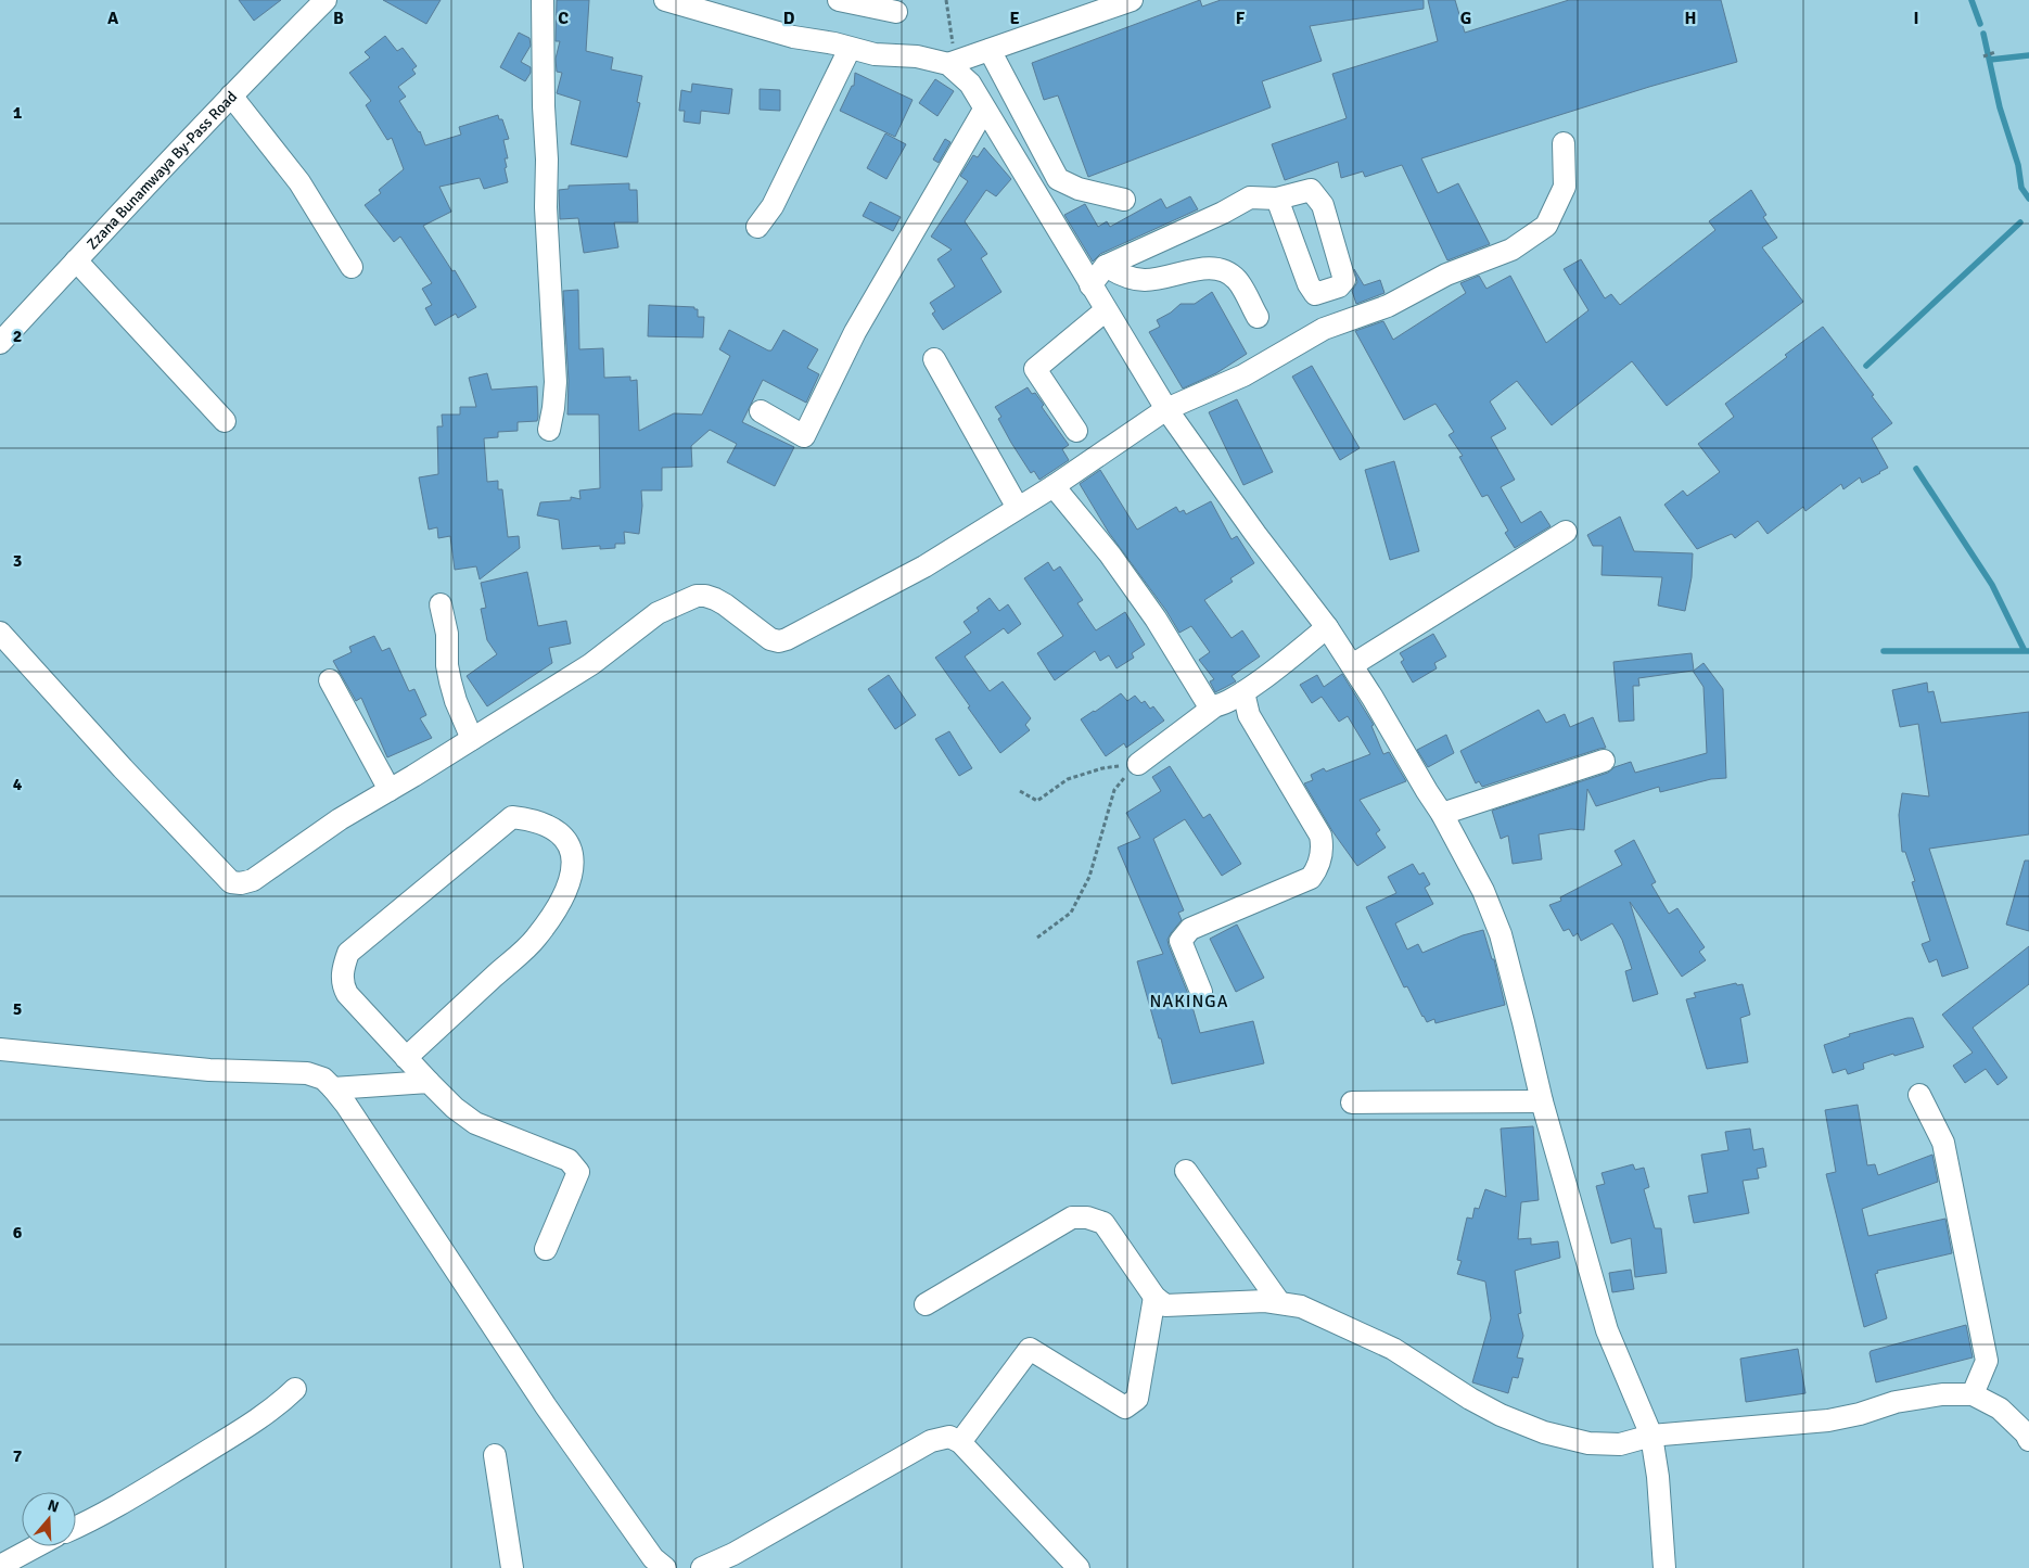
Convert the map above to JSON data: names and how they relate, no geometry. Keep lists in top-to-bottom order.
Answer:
{
  "streets": {
    "street": ["Zzana Bunamwaya By-Pass Road"]
  },
  "districts": ["NAKINGA"],
  "north": "top",
  "grid": {
    "columns": [
      "A",
      "B",
      "C",
      "D",
      "E",
      "F",
      "G",
      "H",
      "I"
    ],
    "rows": [
      "1",
      "2",
      "3",
      "4",
      "5",
      "6",
      "7"
    ]
  }
}
